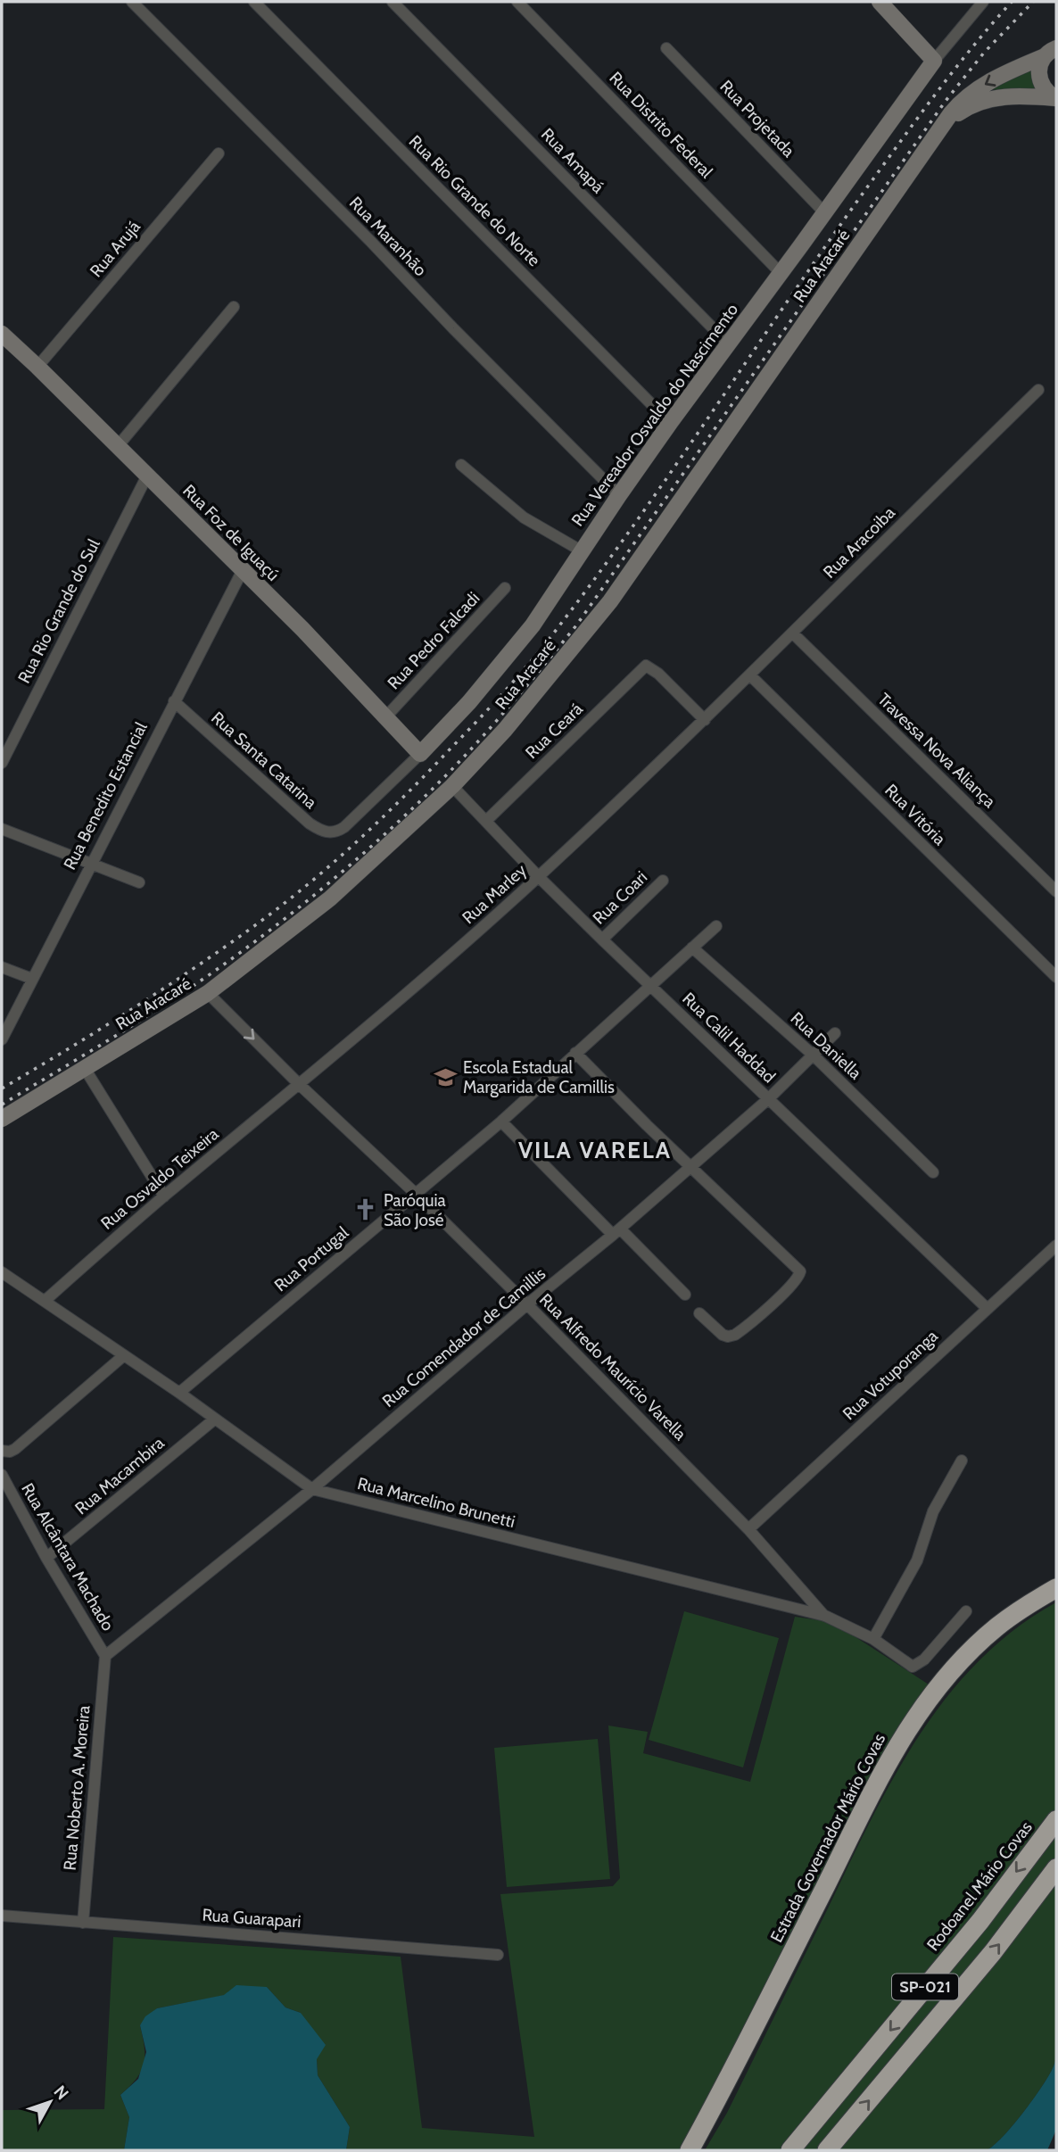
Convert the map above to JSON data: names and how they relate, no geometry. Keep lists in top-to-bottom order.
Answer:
{
  "streets": {
    "highway": ["Estrada Governador Mário Covas", "Rodoanel Mário Covas", "SP-021"],
    "main road": ["Rua Aracaré", "Rua Vereador Osvaldo do Nascimento", "Rua Foz de Iguaçú"],
    "street": [
      "Rua Projetada",
      "Rua Distrito Federal",
      "Rua Amapá",
      "Rua Rio Grande do Norte",
      "Rua Maranhão",
      "Rua Arujá",
      "Rua Aracoiba",
      "Rua Rio Grande do Sul",
      "Rua Pedro Falcadi",
      "Rua Ceará",
      "Travessa Nova Aliança",
      "Rua Santa Catarina",
      "Rua Benedito Estancial",
      "Rua Vitória",
      "Rua Marley",
      "Rua Coari",
      "Rua Calil Haddad",
      "Rua Daniella",
      "Rua Osvaldo Teixeira",
      "Rua Portugal",
      "Rua Comendador de Camillis",
      "Rua Alfredo Maurício Varella",
      "Rua Votuporanga",
      "Rua Macambira",
      "Rua Marcelino Brunetti",
      "Rua Alcântara Machado",
      "Rua Noberto A. Moreira",
      "Rua Guarapari"
    ]
  },
  "crossings": [
    ["Rua Projetada", "Rua Vereador Osvaldo do Nascimento"],
    ["Rua Distrito Federal", "Rua Vereador Osvaldo do Nascimento"],
    ["Rua Amapá", "Rua Vereador Osvaldo do Nascimento"],
    ["Rua Rio Grande do Norte", "Rua Vereador Osvaldo do Nascimento"],
    ["Rua Maranhão", "Rua Vereador Osvaldo do Nascimento"],
    ["Rua Arujá", "Rua Foz de Iguaçú"],
    ["Rua Aracaré", "Rua Calil Haddad"],
    ["Rua Aracaré", "Rua Alfredo Maurício Varella"],
    ["Rua Vereador Osvaldo do Nascimento", "Rua Foz de Iguaçú"],
    ["Rua Vereador Osvaldo do Nascimento", "Rua Santa Catarina"],
    ["Rua Foz de Iguaçú", "Rua Rio Grande do Sul"],
    ["Rua Foz de Iguaçú", "Rua Pedro Falcadi"],
    ["Rua Foz de Iguaçú", "Rua Benedito Estancial"],
    ["Rua Aracoiba", "Rua Ceará"],
    ["Rua Aracoiba", "Travessa Nova Aliança"],
    ["Rua Aracoiba", "Rua Vitória"],
    ["Rua Aracoiba", "Rua Marley"],
    ["Rua Ceará", "Rua Marley"],
    ["Rua Ceará", "Rua Calil Haddad"],
    ["Rua Santa Catarina", "Rua Benedito Estancial"],
    ["Rua Marley", "Rua Calil Haddad"],
    ["Rua Marley", "Rua Osvaldo Teixeira"],
    ["Rua Marley", "Rua Alfredo Maurício Varella"],
    ["Rua Coari", "Rua Calil Haddad"],
    ["Rua Calil Haddad", "Rua Portugal"],
    ["Rua Calil Haddad", "Rua Comendador de Camillis"],
    ["Rua Calil Haddad", "Rua Votuporanga"],
    ["Rua Daniella", "Rua Portugal"],
    ["Rua Daniella", "Rua Comendador de Camillis"],
    ["Rua Osvaldo Teixeira", "Rua Alfredo Maurício Varella"],
    ["Rua Osvaldo Teixeira", "Rua Marcelino Brunetti"],
    ["Rua Portugal", "Rua Alfredo Maurício Varella"],
    ["Rua Portugal", "Rua Marcelino Brunetti"],
    ["Rua Comendador de Camillis", "Rua Alfredo Maurício Varella"],
    ["Rua Comendador de Camillis", "Rua Marcelino Brunetti"],
    ["Rua Comendador de Camillis", "Rua Alcântara Machado"],
    ["Rua Comendador de Camillis", "Rua Noberto A. Moreira"],
    ["Rua Alfredo Maurício Varella", "Rua Votuporanga"],
    ["Rua Alfredo Maurício Varella", "Rua Marcelino Brunetti"],
    ["Rua Macambira", "Rua Marcelino Brunetti"],
    ["Rua Macambira", "Rua Alcântara Machado"],
    ["Rua Alcântara Machado", "Rua Noberto A. Moreira"],
    ["Rua Noberto A. Moreira", "Rua Guarapari"]
  ],
  "districts": ["VILA VARELA"],
  "places": {
    "school or university": ["Escola Estadual Margarida de Camillis"],
    "church": ["Paróquia São José"]
  },
  "north": "top right"
}
